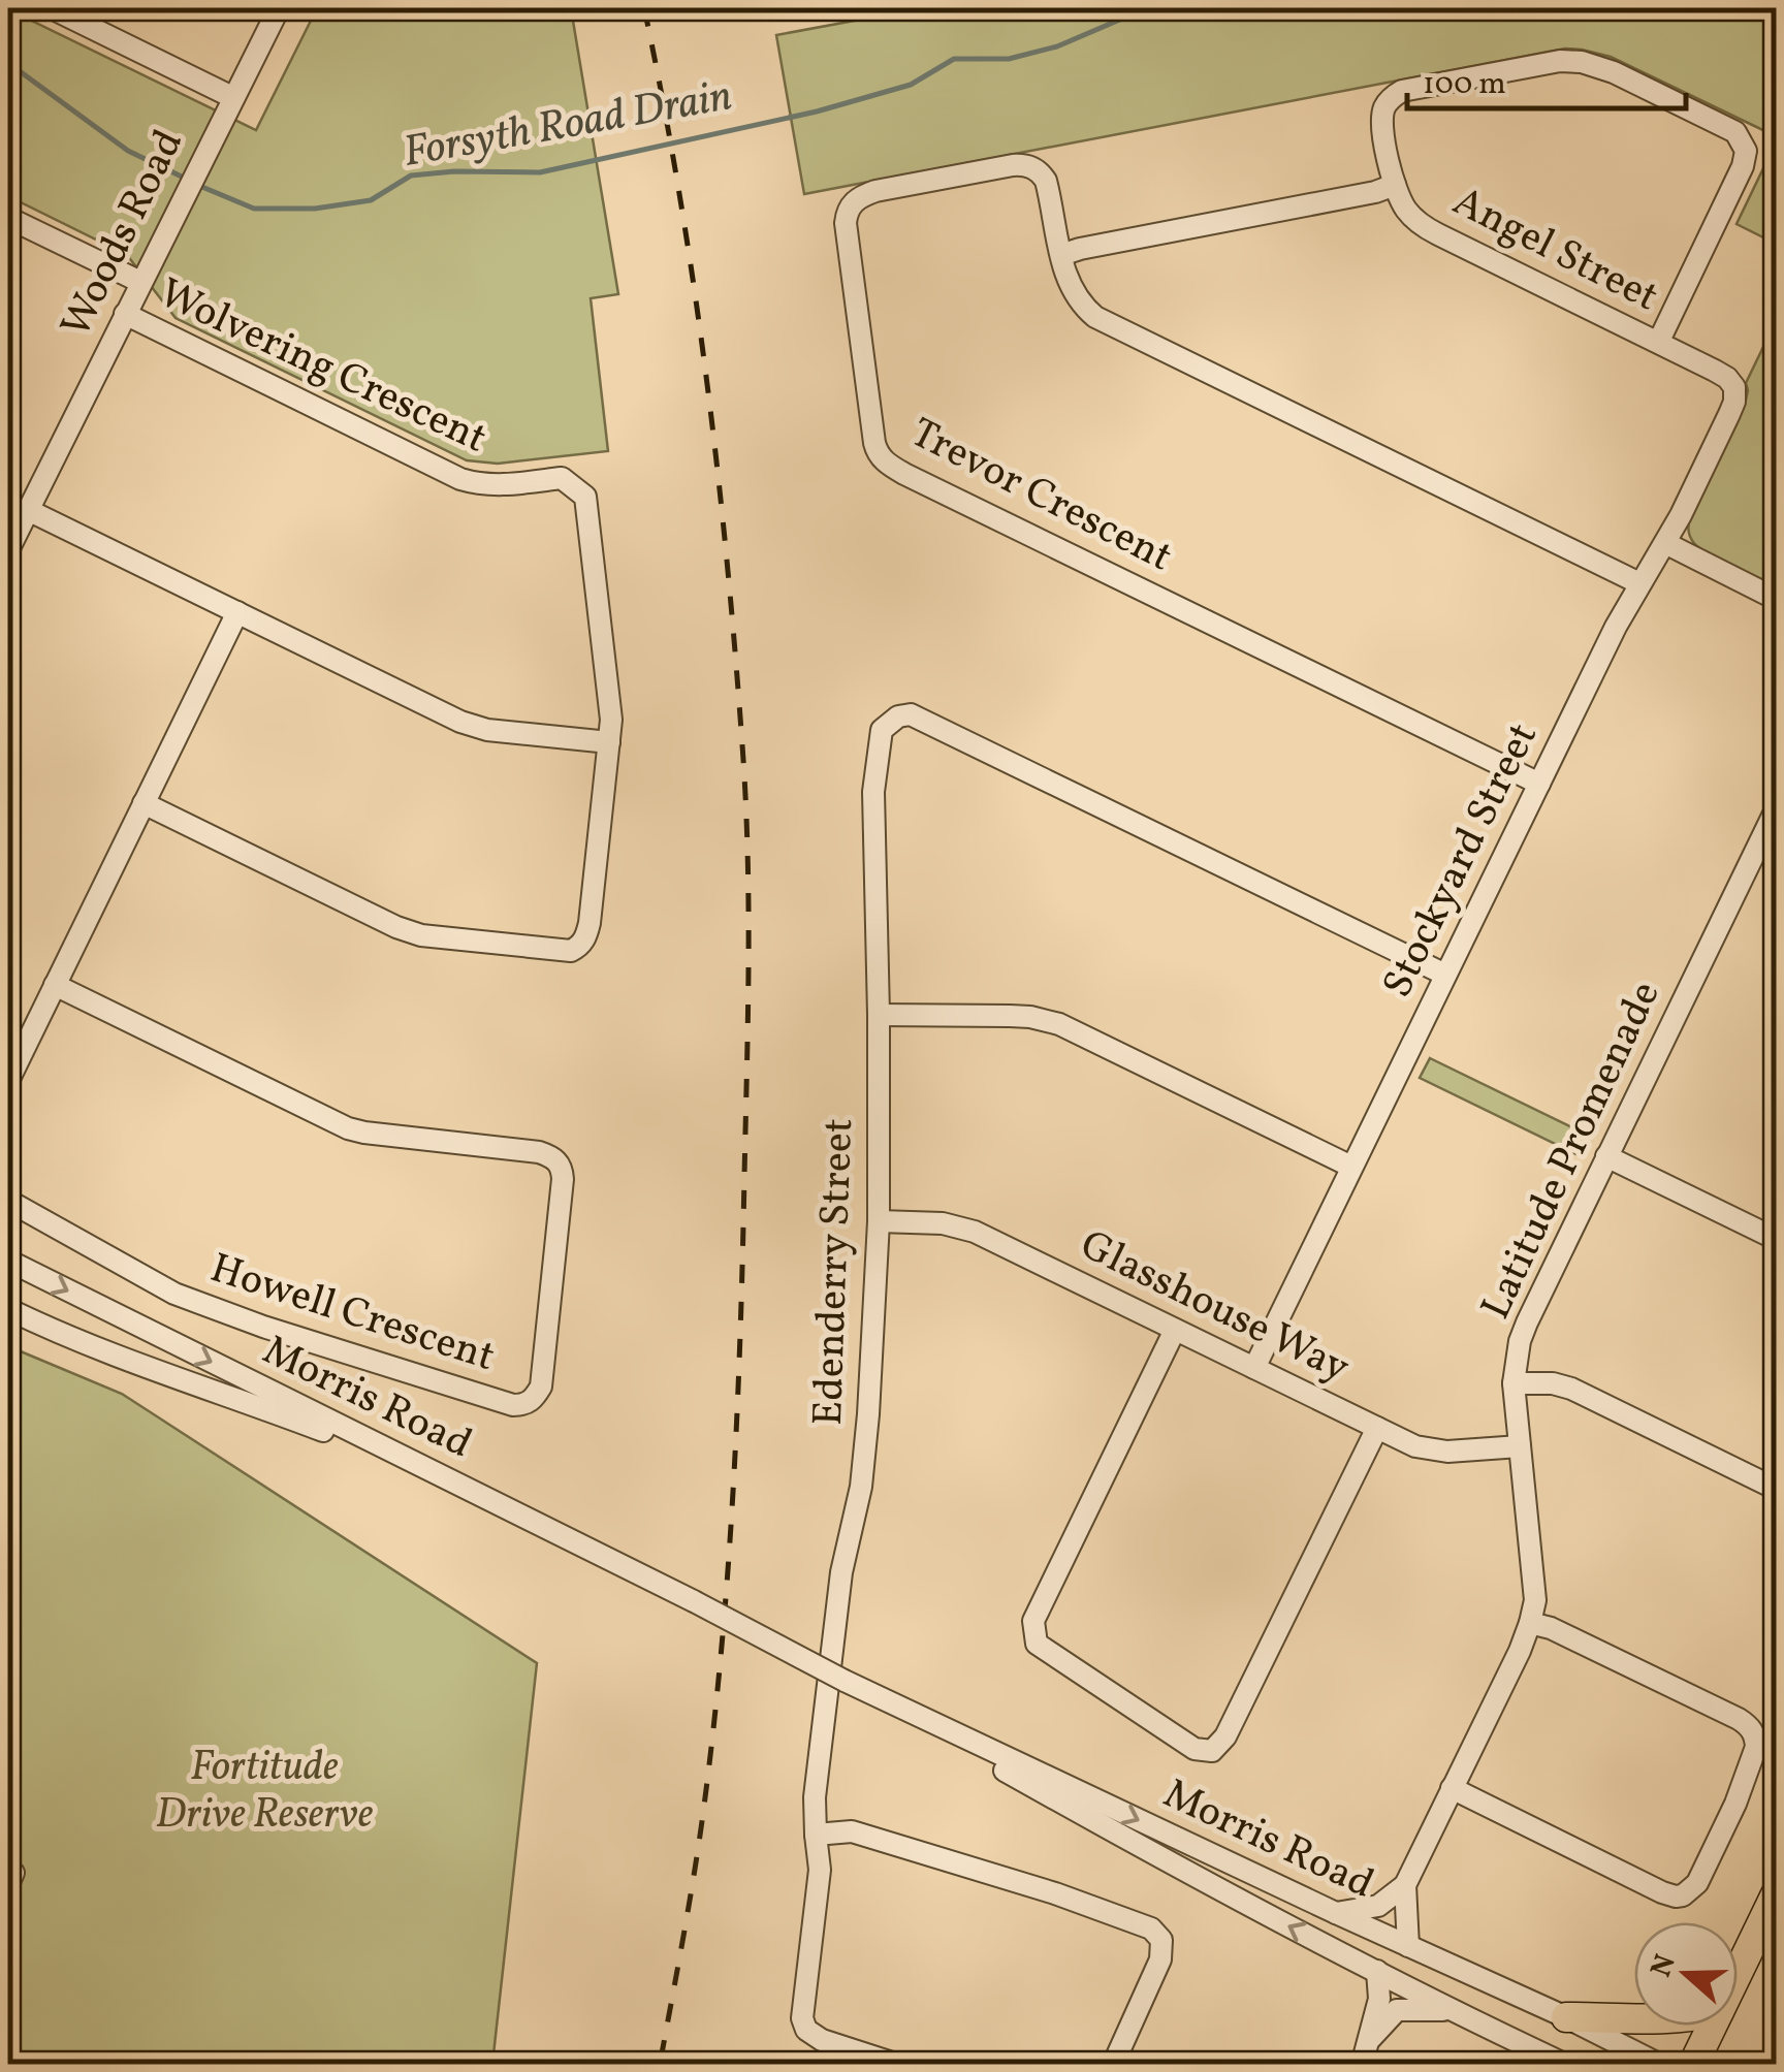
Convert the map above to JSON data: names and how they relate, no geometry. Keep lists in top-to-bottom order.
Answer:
{
  "streets": {
    "street": [
      "Woods Road",
      "Angel Street",
      "Wolvering Crescent",
      "Trevor Crescent",
      "Stockyard Street",
      "Latitude Promenade",
      "Edenderry Street",
      "Glasshouse Way",
      "Howell Crescent",
      "Morris Road"
    ]
  },
  "crossings": [
    ["Woods Road", "Wolvering Crescent"],
    ["Angel Street", "Stockyard Street"],
    ["Trevor Crescent", "Stockyard Street"],
    ["Stockyard Street", "Edenderry Street"],
    ["Stockyard Street", "Glasshouse Way"],
    ["Latitude Promenade", "Glasshouse Way"],
    ["Latitude Promenade", "Morris Road"],
    ["Edenderry Street", "Glasshouse Way"]
  ],
  "water": ["Forsyth Road Drain"],
  "parks": ["Fortitude Drive Reserve"],
  "scale_bar": "100 m",
  "north": "left"
}
